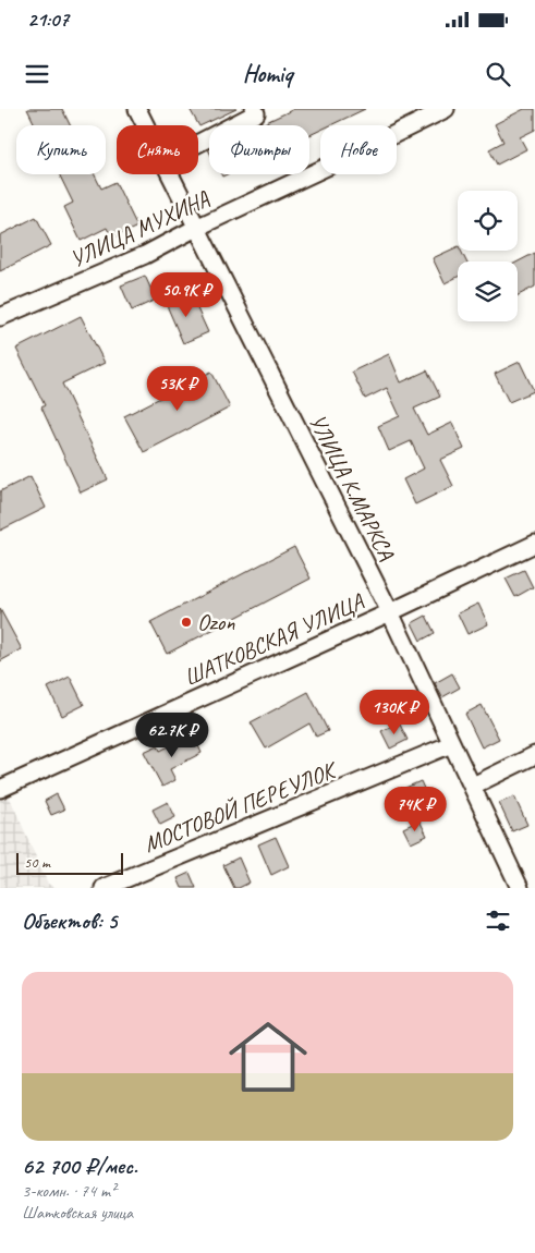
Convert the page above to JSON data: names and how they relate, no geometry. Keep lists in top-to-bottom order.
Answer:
{
  "streets": {
    "street": [
      "УЛИЦА МУХИНА",
      "УЛИЦА К.МАРКСА",
      "ШАТКОВСКАЯ УЛИЦА",
      "МОСТОВОЙ ПЕРЕУЛОК"
    ]
  },
  "crossings": [
    ["УЛИЦА МУХИНА", "УЛИЦА К.МАРКСА"],
    ["УЛИЦА К.МАРКСА", "ШАТКОВСКАЯ УЛИЦА"],
    ["УЛИЦА К.МАРКСА", "МОСТОВОЙ ПЕРЕУЛОК"]
  ],
  "places": ["Ozon"],
  "scale_bar": "50 m",
  "page": {
    "status": "21:07",
    "header": "Homiq",
    "chip": [
      "Купить",
      "Снять",
      "Фильтры",
      "Новое"
    ],
    "price": [
      "50.9K ₽",
      "53K ₽",
      "130K ₽",
      "62.7K ₽",
      "74K ₽"
    ],
    "scale": "50 m",
    "heading": "Объектов: 5",
    "list": [
      {
        "name": "62 700 ₽/мес.",
        "note": "3-комн. · 74 m² · Шатковская улица"
      }
    ]
  }
}
